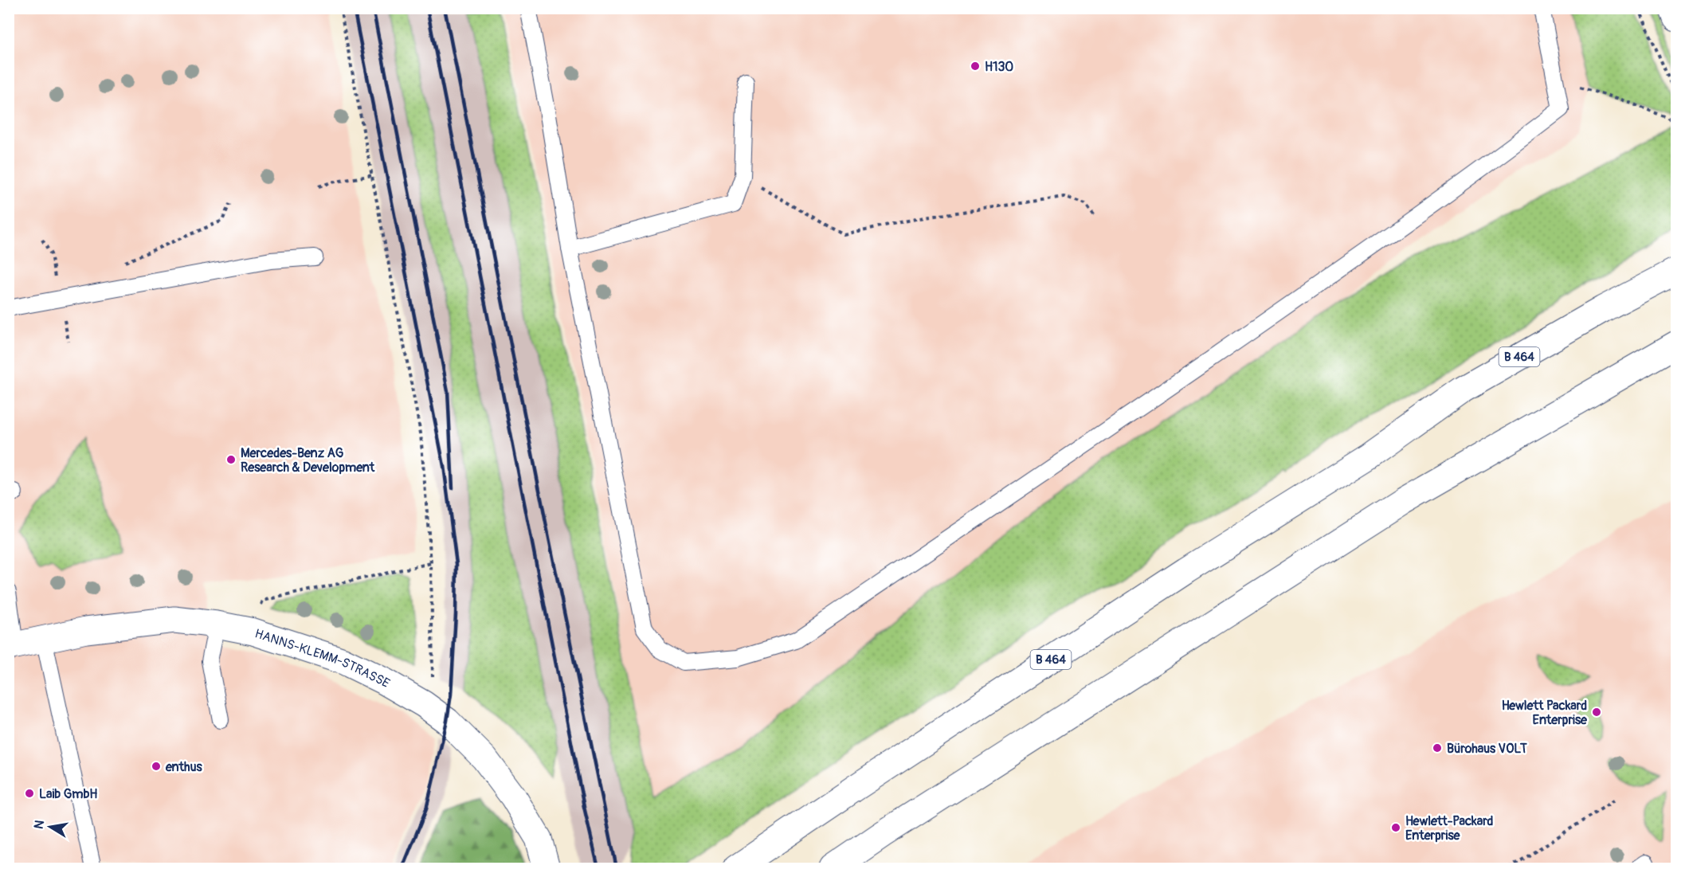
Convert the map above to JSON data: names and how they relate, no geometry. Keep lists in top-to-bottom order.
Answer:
{
  "streets": {
    "main road": ["B 464", "HANNS-KLEMM-STRASSE"]
  },
  "places": [
    "H130",
    "Mercedes-Benz AG Research & Development",
    "Hewlett Packard Enterprise",
    "Bürohaus VOLT",
    "enthus",
    "Laib GmbH",
    "Hewlett-Packard Enterprise"
  ],
  "north": "left"
}
